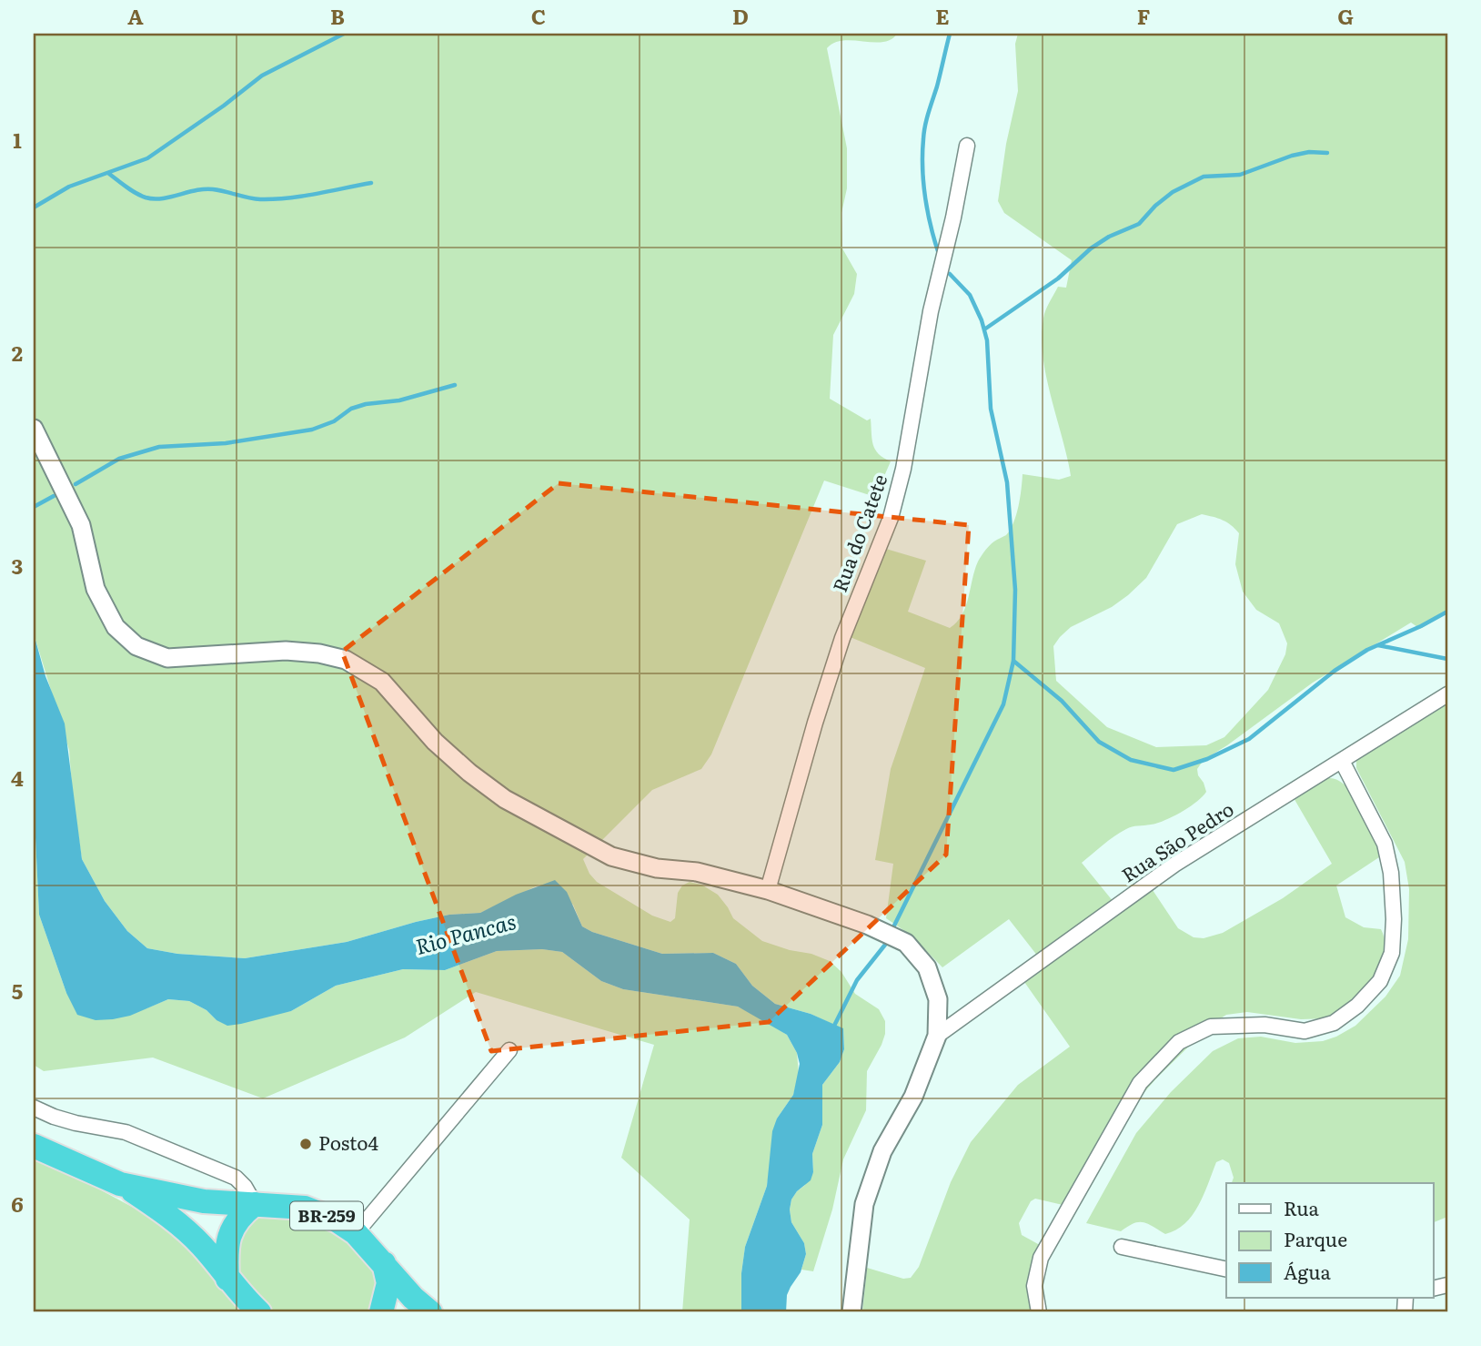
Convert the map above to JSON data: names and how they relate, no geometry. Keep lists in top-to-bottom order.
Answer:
{
  "streets": {
    "highway": ["BR-259"],
    "street": ["Rua do Catete", "Rua São Pedro"]
  },
  "water": ["Rio Pancas"],
  "places": ["Posto4"],
  "legend": ["Rua", "Parque", "Água"],
  "grid": {
    "columns": [
      "A",
      "B",
      "C",
      "D",
      "E",
      "F",
      "G"
    ],
    "rows": [
      "1",
      "2",
      "3",
      "4",
      "5",
      "6"
    ]
  }
}
